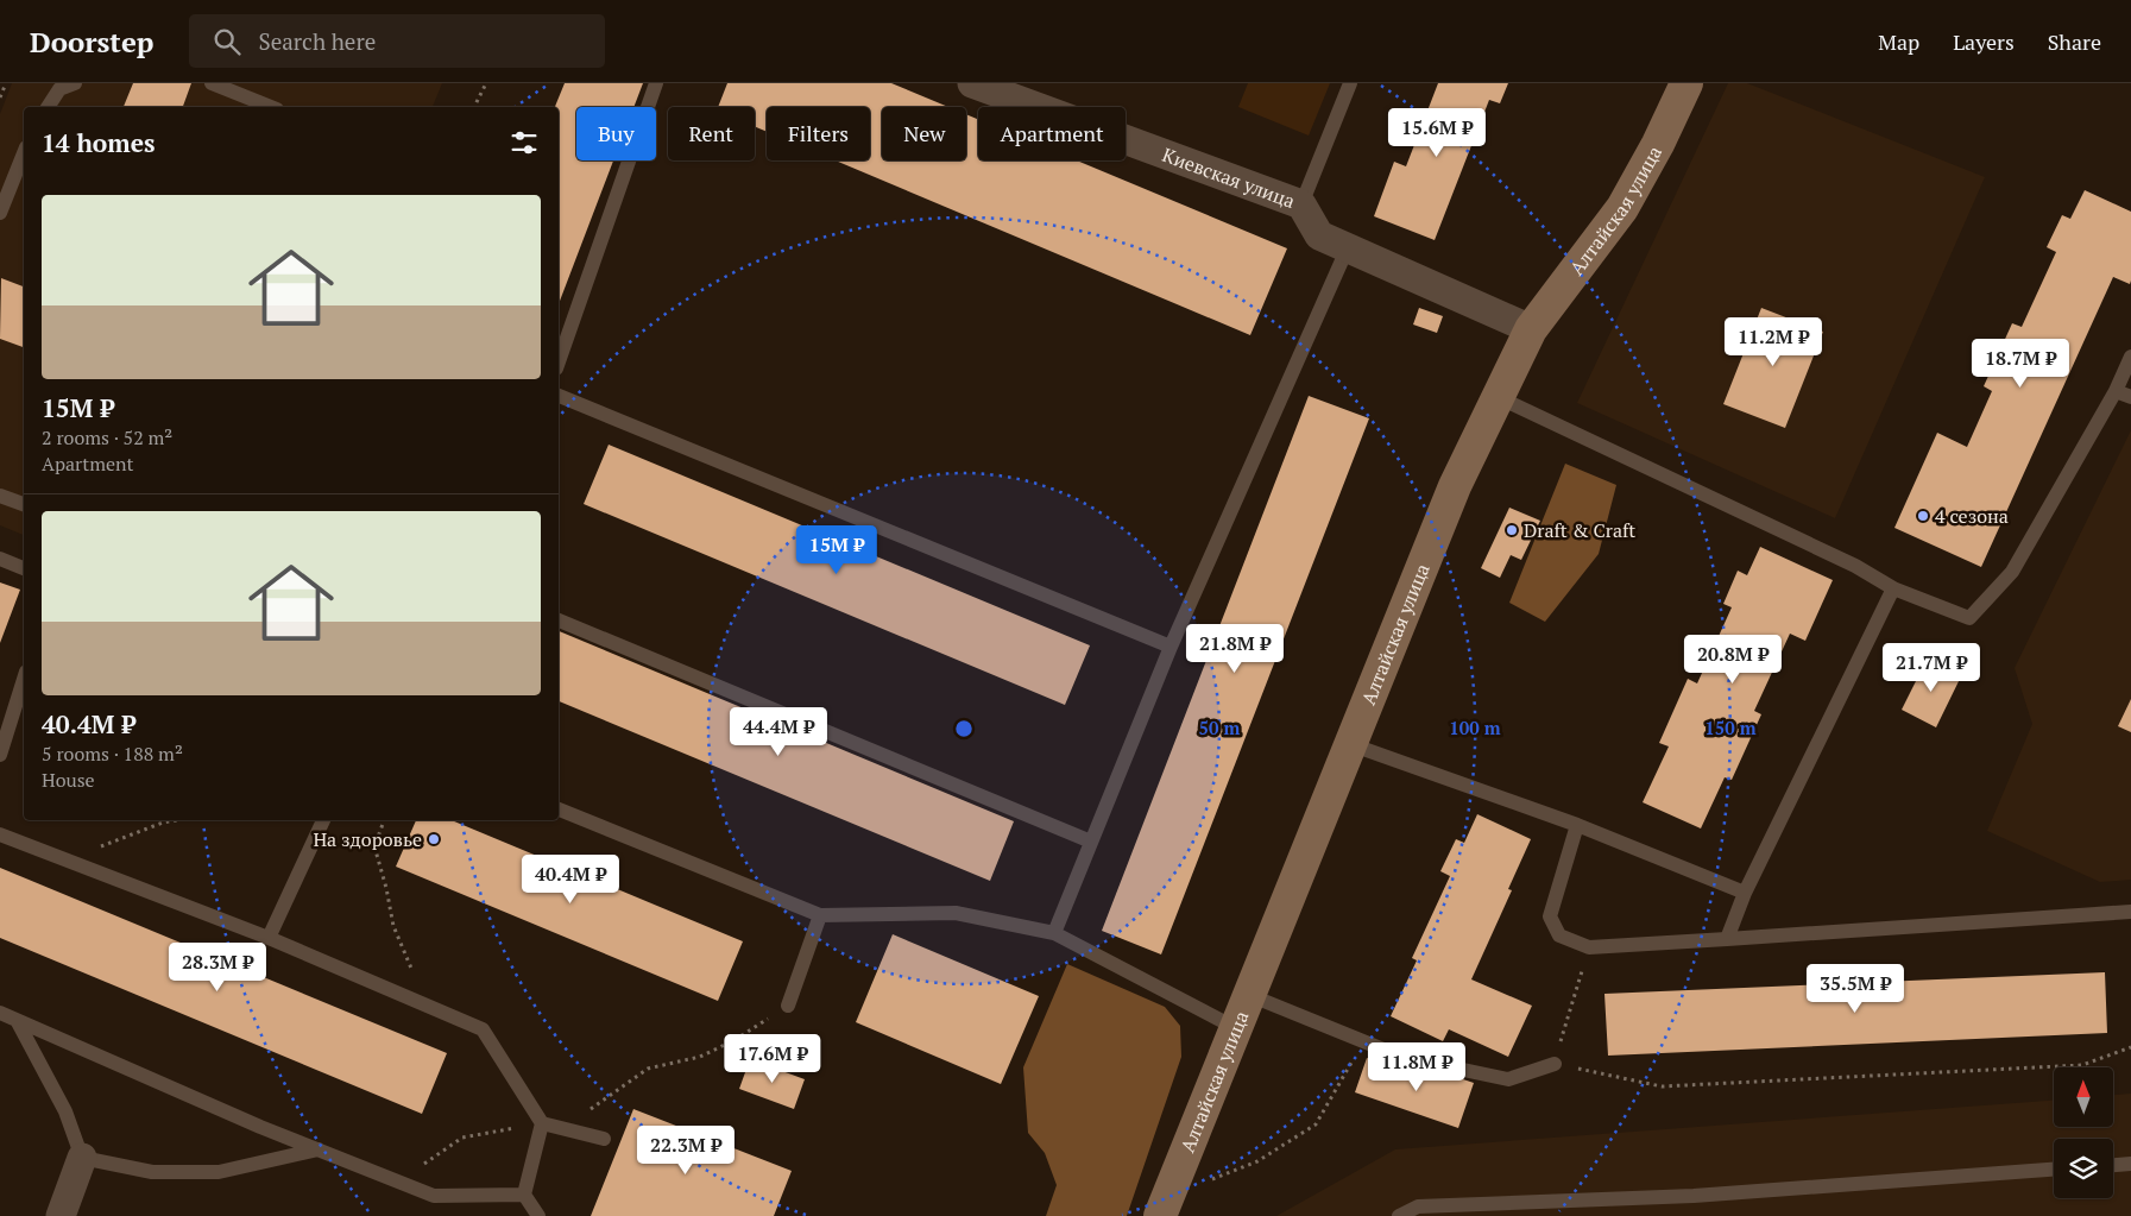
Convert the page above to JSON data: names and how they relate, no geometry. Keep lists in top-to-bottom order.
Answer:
{
  "streets": {
    "street": ["Киевская улица", "Алтайская улица"]
  },
  "crossings": [
    ["Киевская улица", "Алтайская улица"]
  ],
  "places": ["4 сезона", "Draft & Craft", "На здоровье"],
  "north": "top",
  "page": {
    "header": "Doorstep",
    "search": "Search here",
    "nav": ["Map", "Layers", "Share"],
    "chip": [
      "Buy",
      "Rent",
      "Filters",
      "New",
      "Apartment"
    ],
    "heading": "14 homes",
    "price": [
      "15.6M ₽",
      "11.2M ₽",
      "18.7M ₽",
      "15M ₽",
      "21.8M ₽",
      "20.8M ₽",
      "21.7M ₽",
      "44.4M ₽",
      "40.4M ₽",
      "28.3M ₽",
      "35.5M ₽",
      "17.6M ₽",
      "11.8M ₽",
      "22.3M ₽"
    ],
    "list": [
      {
        "name": "15M ₽",
        "note": "2 rooms · 52 m² · Apartment"
      },
      {
        "name": "40.4M ₽",
        "note": "5 rooms · 188 m² · House"
      }
    ]
  },
  "rings": ["50 m", "100 m", "150 m"]
}
